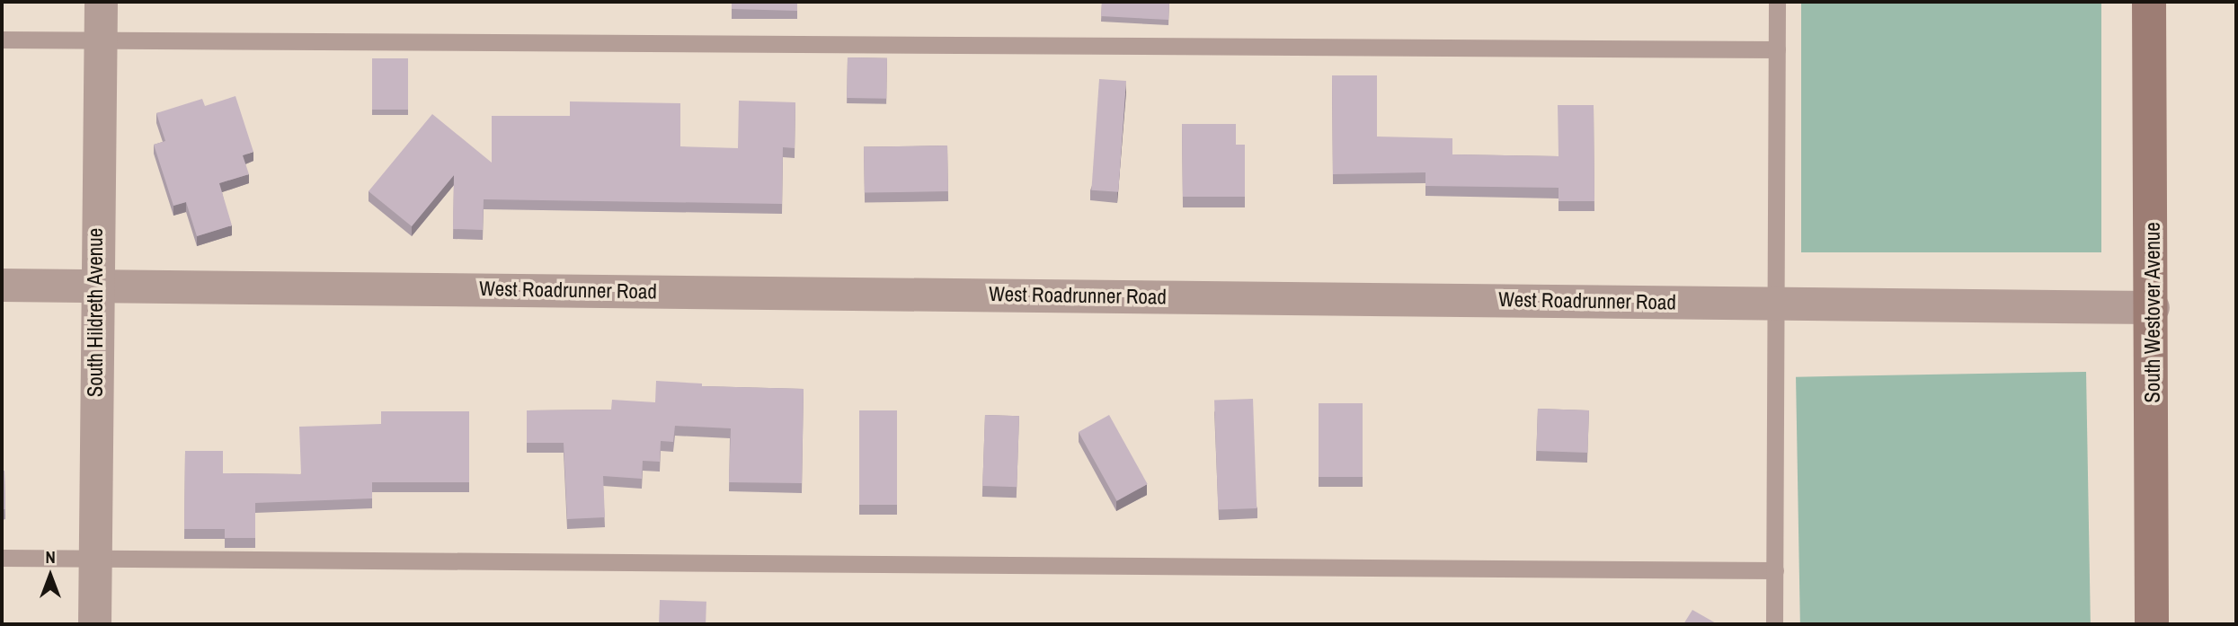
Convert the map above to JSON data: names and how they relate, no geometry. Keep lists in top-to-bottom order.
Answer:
{
  "streets": {
    "street": ["West Roadrunner Road", "South Hildreth Avenue", "South Westover Avenue"]
  },
  "crossings": [
    ["West Roadrunner Road", "South Hildreth Avenue"],
    ["West Roadrunner Road", "South Westover Avenue"]
  ],
  "north": "top"
}
